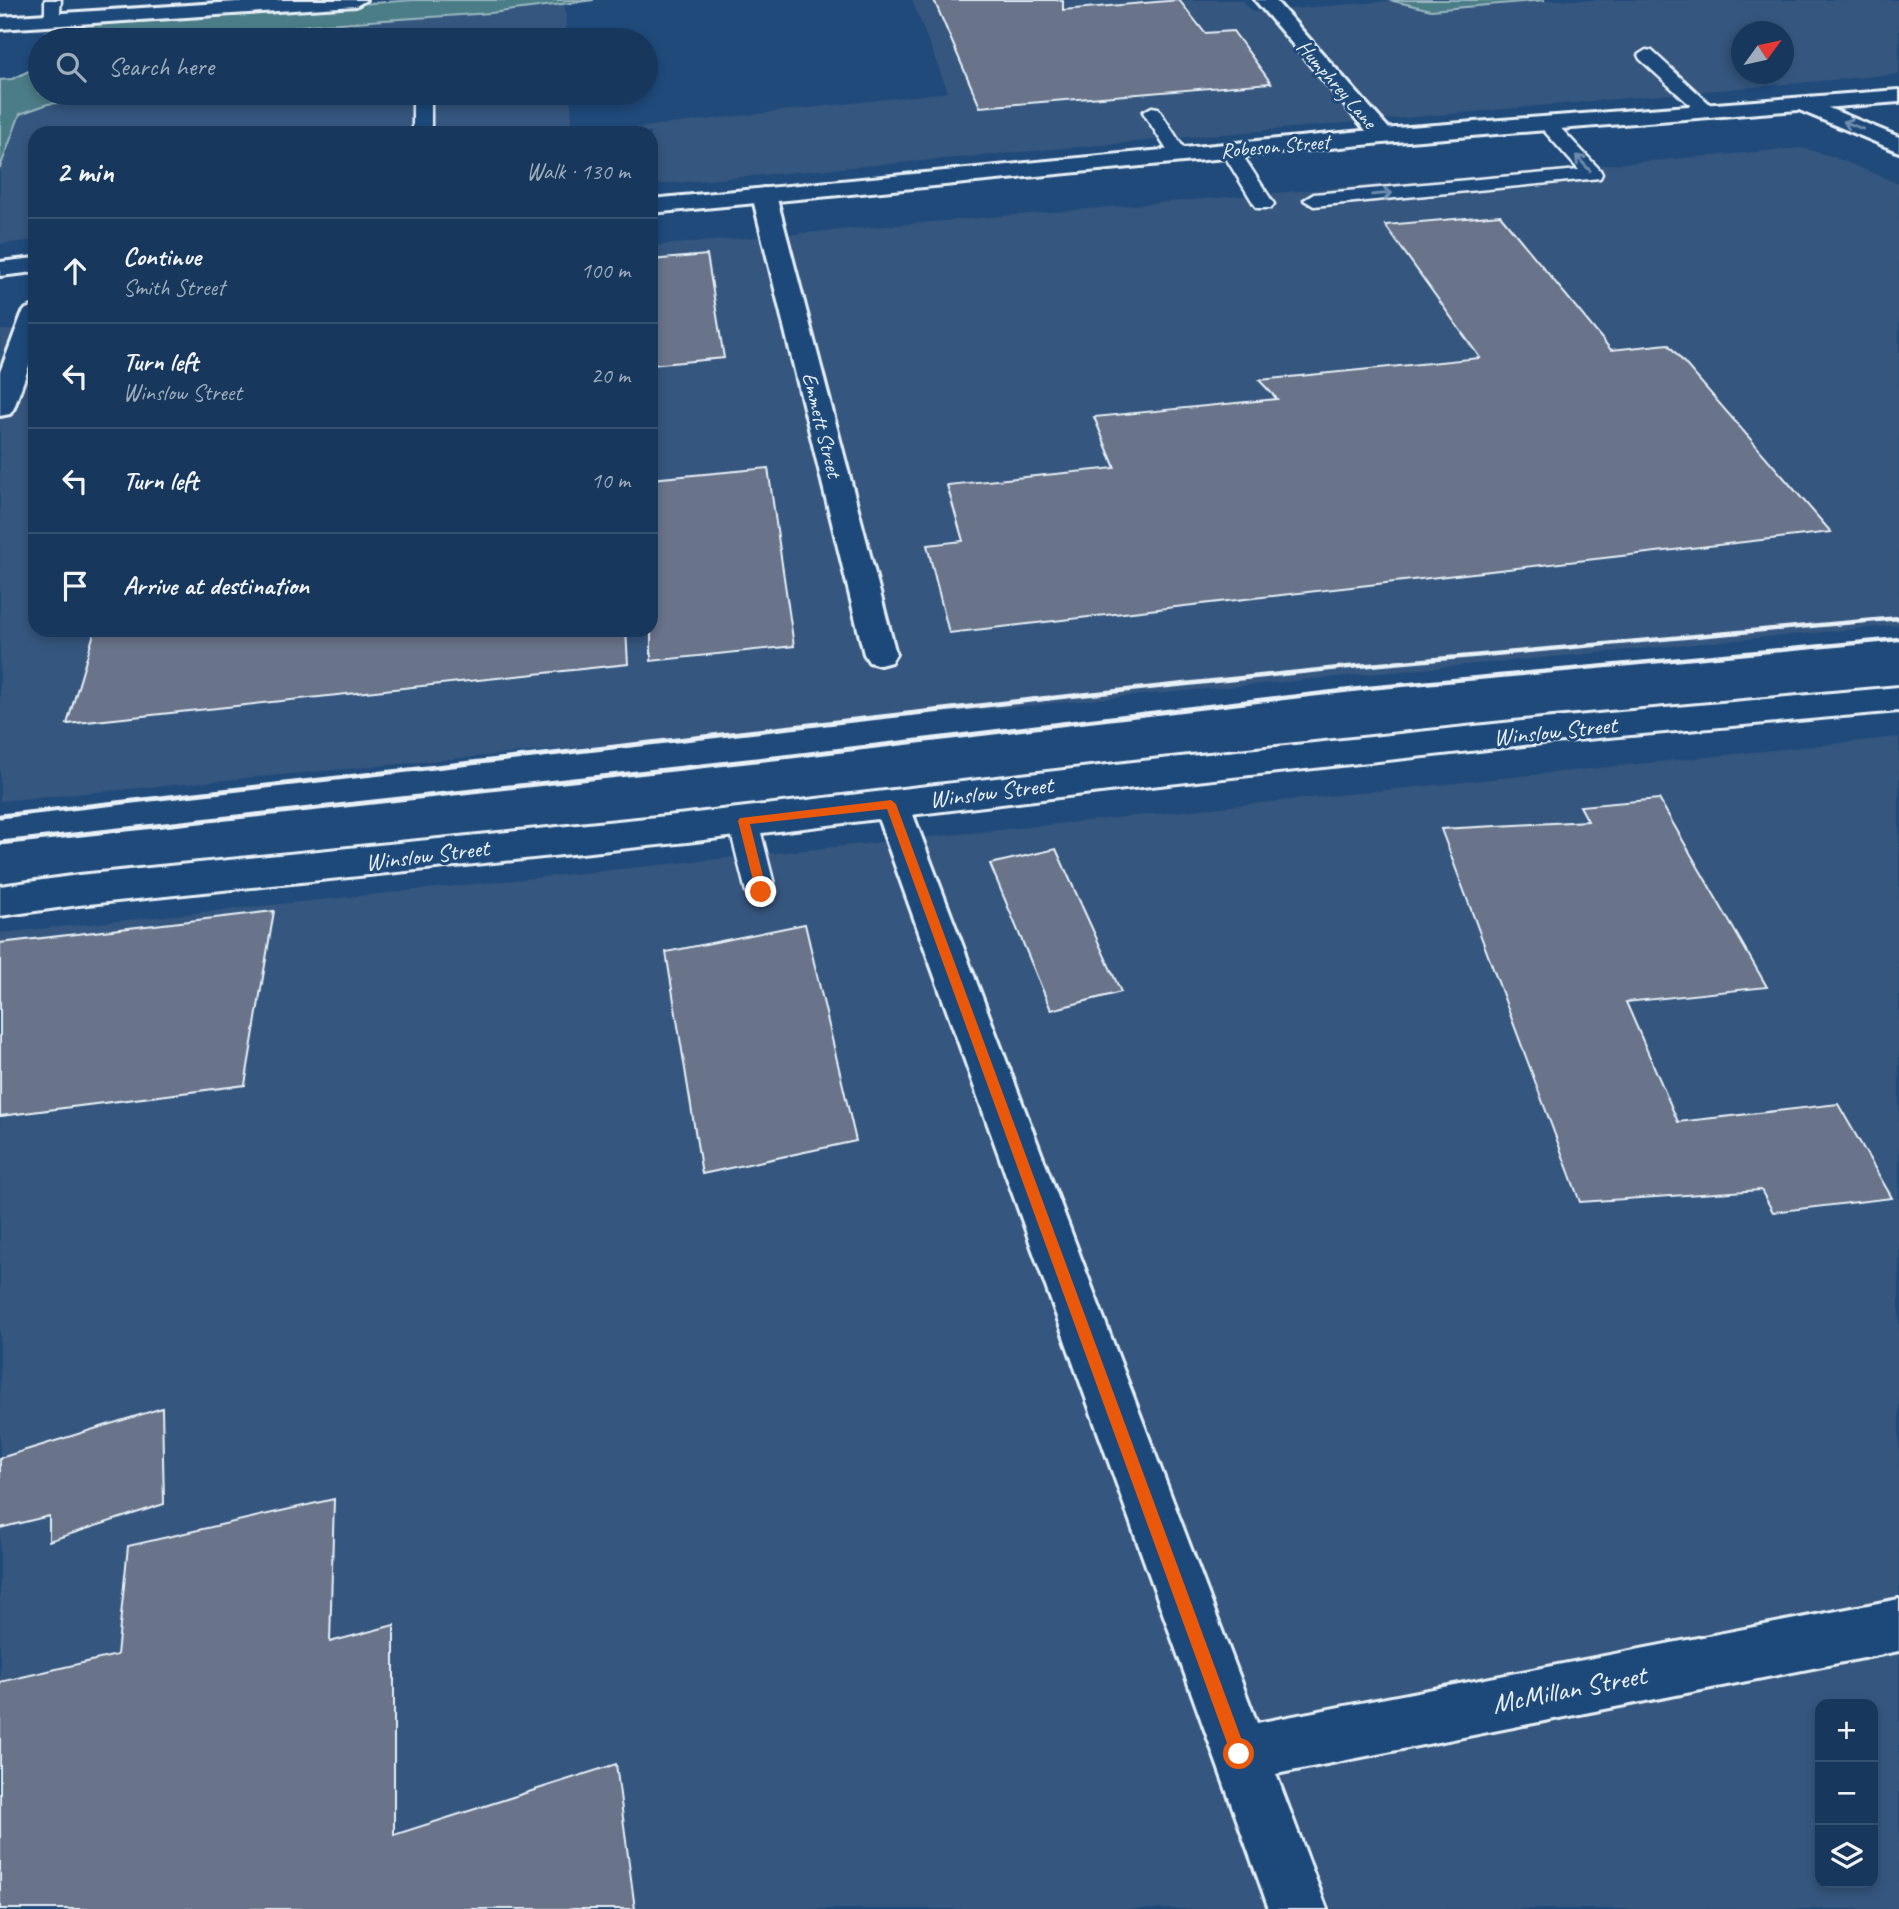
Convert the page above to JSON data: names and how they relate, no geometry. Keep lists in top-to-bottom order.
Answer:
{
  "streets": {
    "street": [
      "Humphrey Lane",
      "Robeson Street",
      "Emmett Street",
      "Winslow Street",
      "McMillan Street"
    ]
  },
  "crossings": [
    ["Humphrey Lane", "Robeson Street"],
    ["Robeson Street", "Emmett Street"]
  ],
  "north": "top right",
  "page": {
    "search": "Search here",
    "heading": ["2 min", "Walk · 130 m"],
    "list": [
      ["Continue", "Smith Street", "100 m"],
      ["Turn left", "Winslow Street", "20 m"],
      ["Turn left", "10 m"],
      "Arrive at destination"
    ],
    "map_buttons": ["+", "−"]
  }
}
